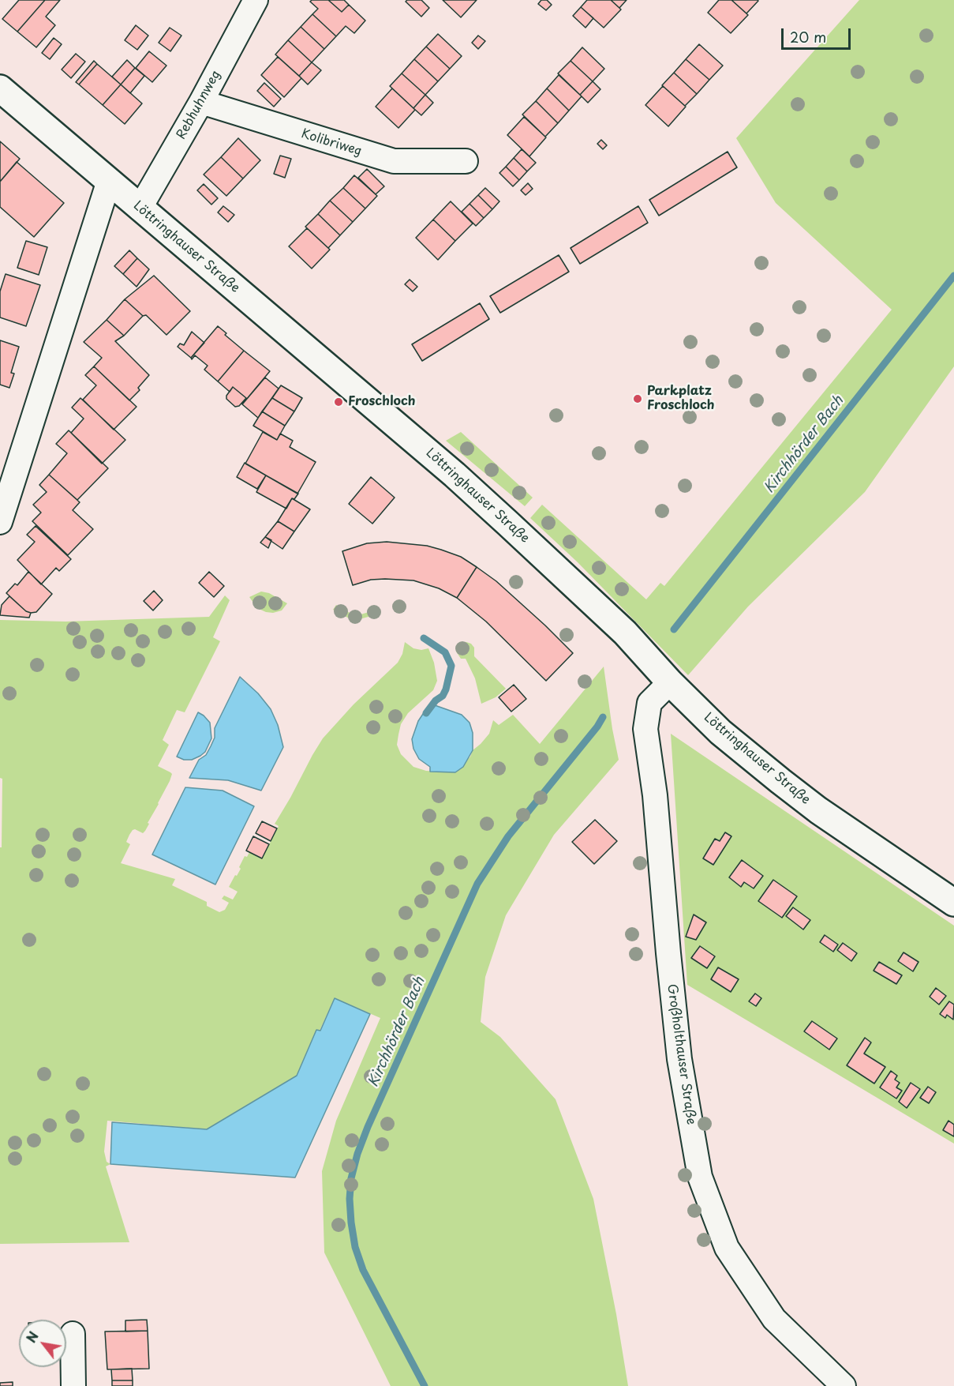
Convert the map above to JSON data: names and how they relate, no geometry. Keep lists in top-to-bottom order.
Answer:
{
  "streets": {
    "street": [
      "Rebhuhnweg",
      "Kolibriweg",
      "Löttringhauser Straße",
      "Großholthauser Straße"
    ]
  },
  "crossings": [
    ["Rebhuhnweg", "Kolibriweg"],
    ["Rebhuhnweg", "Löttringhauser Straße"],
    ["Löttringhauser Straße", "Großholthauser Straße"]
  ],
  "water": ["Kirchhörder Bach"],
  "places": ["Parkplatz Froschloch", "Froschloch"],
  "scale_bar": "20 m",
  "north": "top left"
}
